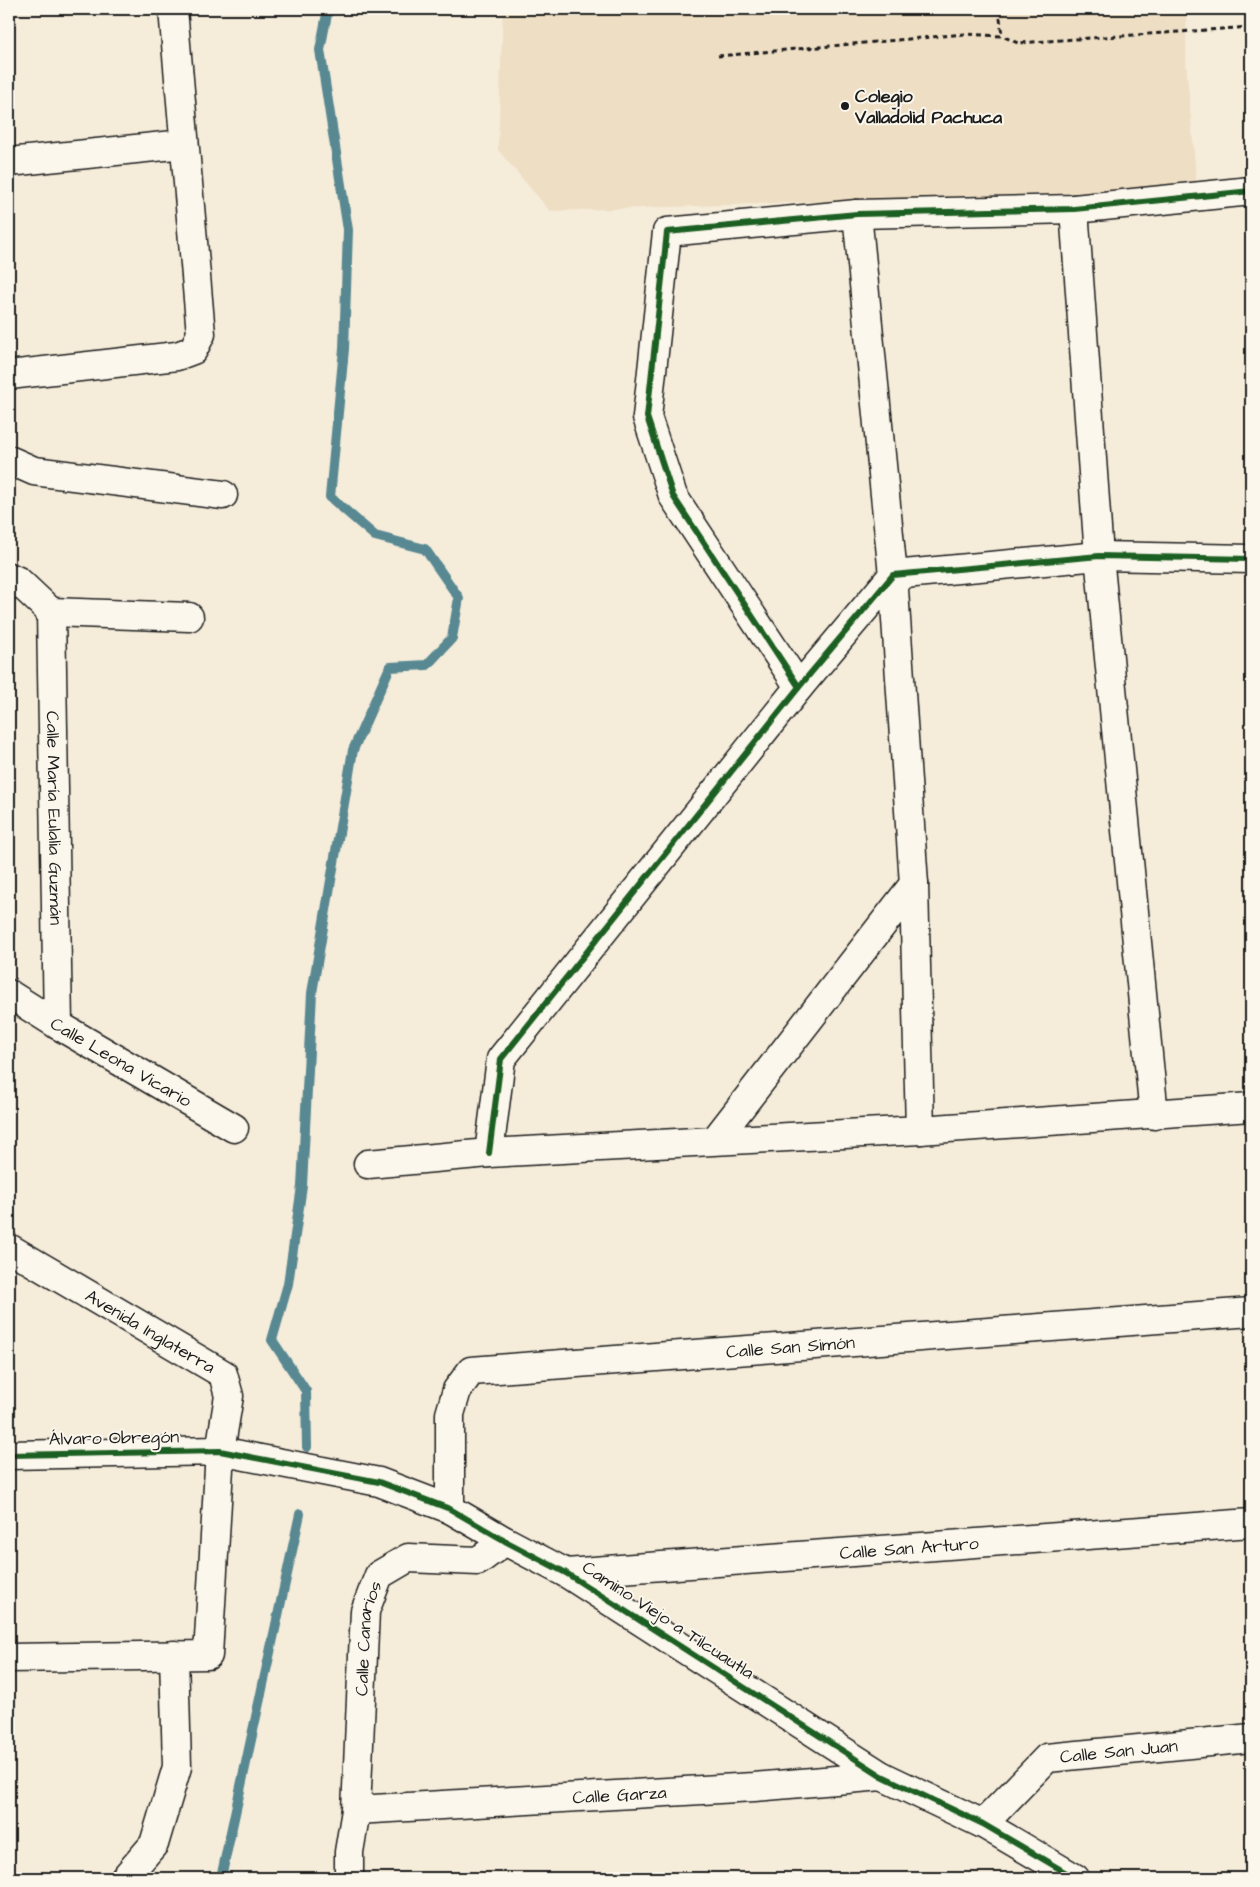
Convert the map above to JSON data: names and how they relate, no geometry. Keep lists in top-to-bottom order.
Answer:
{
  "streets": {
    "street": [
      "Calle María Eulalia Guzmán",
      "Calle Leona Vicario",
      "Avenida Inglaterra",
      "Calle San Simón",
      "Álvaro Obregón",
      "Calle San Arturo",
      "Camino Viejo a Tilcuautla",
      "Calle Canarios",
      "Calle San Juan",
      "Calle Garza"
    ]
  },
  "crossings": [
    ["Calle María Eulalia Guzmán", "Calle Leona Vicario"],
    ["Avenida Inglaterra", "Álvaro Obregón"],
    ["Avenida Inglaterra", "Camino Viejo a Tilcuautla"],
    ["Calle San Simón", "Camino Viejo a Tilcuautla"],
    ["Álvaro Obregón", "Camino Viejo a Tilcuautla"],
    ["Calle San Arturo", "Camino Viejo a Tilcuautla"],
    ["Camino Viejo a Tilcuautla", "Calle Canarios"],
    ["Camino Viejo a Tilcuautla", "Calle San Juan"],
    ["Camino Viejo a Tilcuautla", "Calle Garza"],
    ["Calle Canarios", "Calle Garza"]
  ],
  "places": ["Colegio Valladolid Pachuca"]
}
